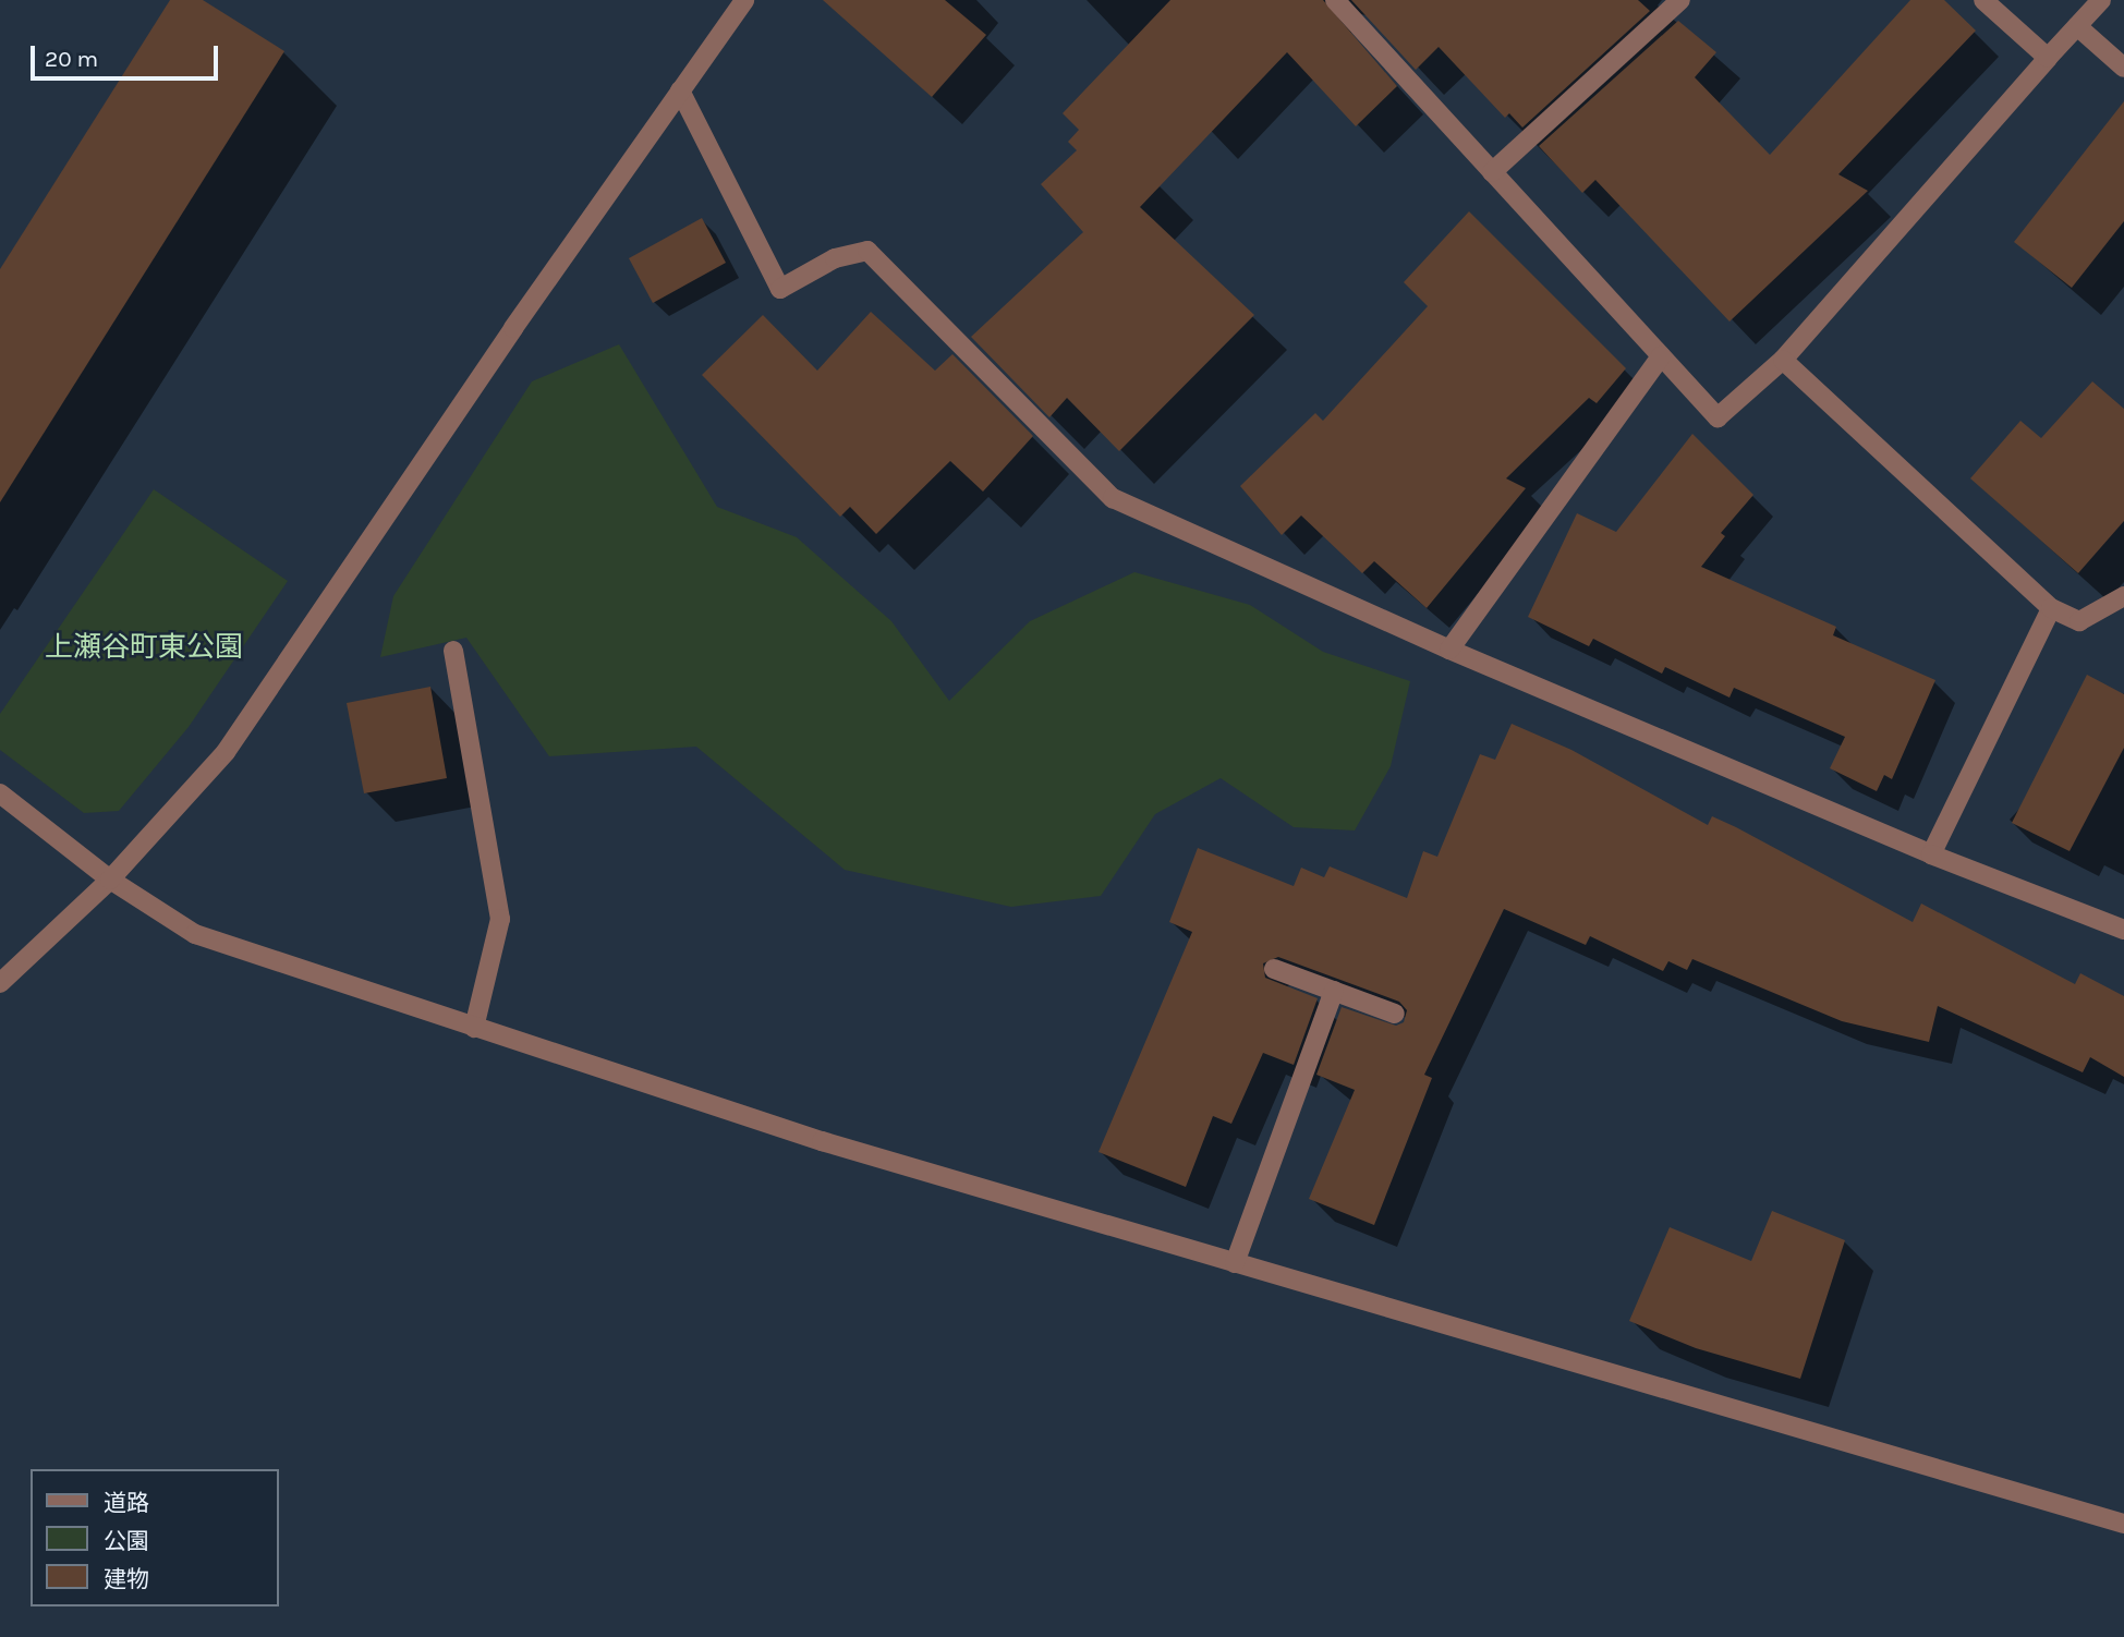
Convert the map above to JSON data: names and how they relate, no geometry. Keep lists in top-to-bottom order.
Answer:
{
  "parks": ["上瀬谷町東公園"],
  "legend": ["道路", "公園", "建物"],
  "scale_bar": "20 m"
}
